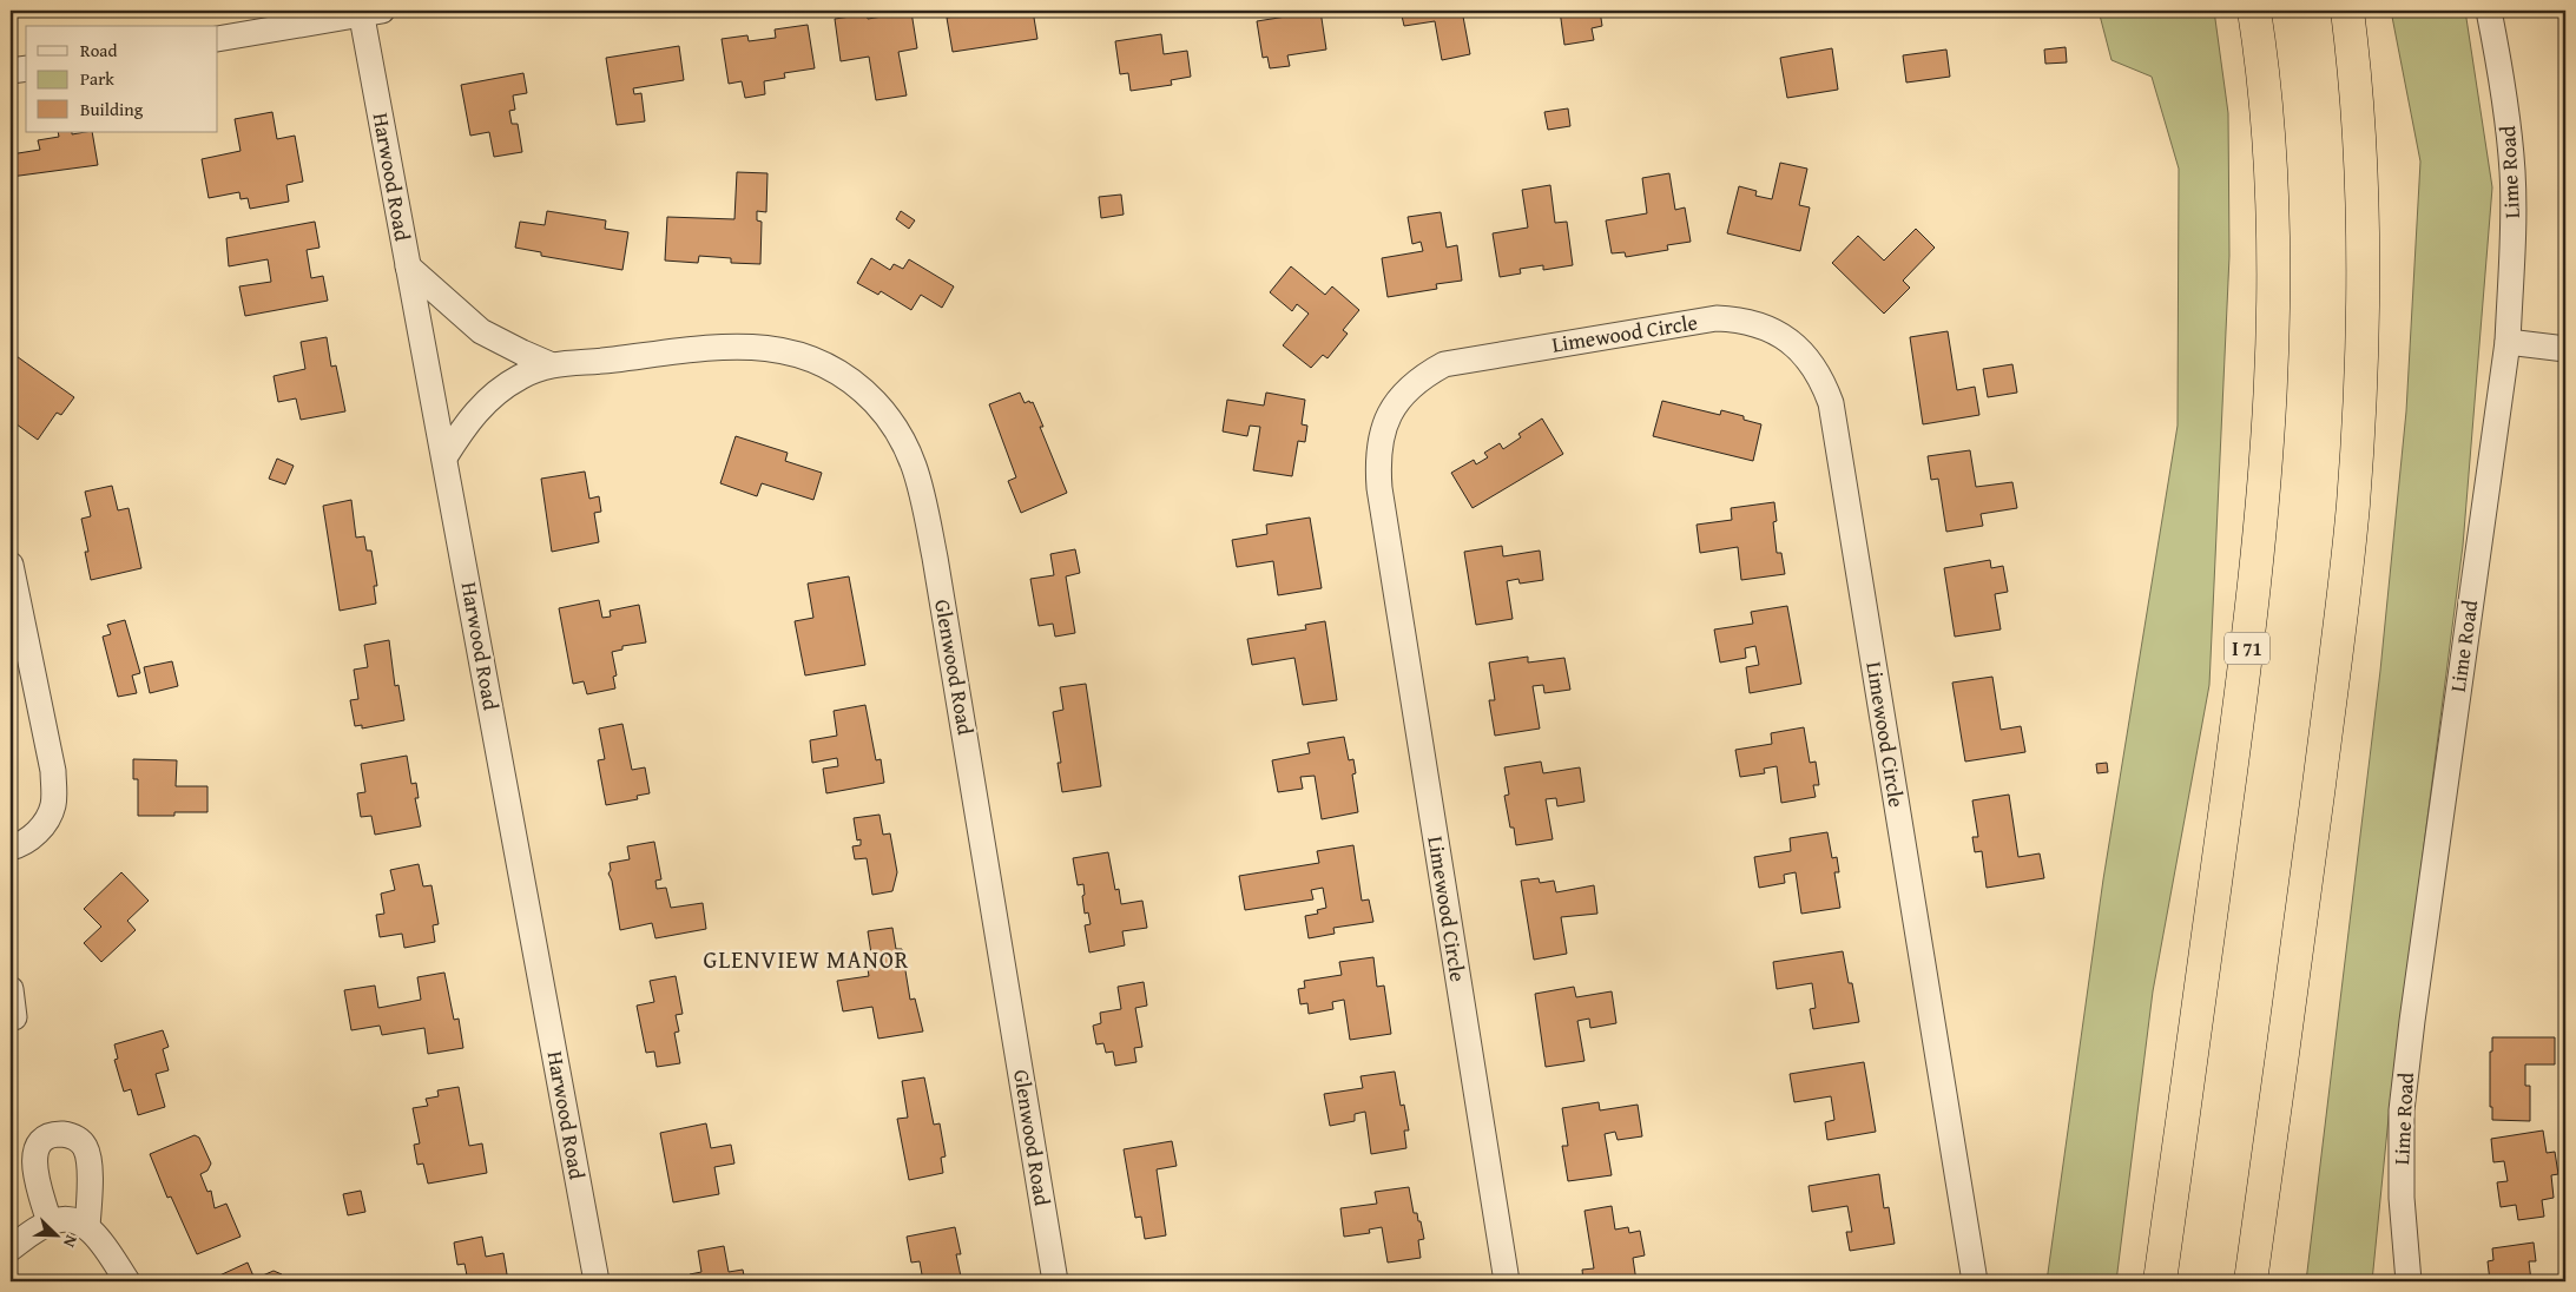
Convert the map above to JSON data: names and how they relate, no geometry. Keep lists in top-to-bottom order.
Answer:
{
  "streets": {
    "highway": ["I 71"],
    "street": [
      "Lime Road",
      "Harwood Road",
      "Limewood Circle",
      "Glenwood Road"
    ]
  },
  "crossings": [
    ["Harwood Road", "Glenwood Road"]
  ],
  "districts": ["GLENVIEW MANOR"],
  "legend": ["Road", "Park", "Building"],
  "north": "bottom right"
}
